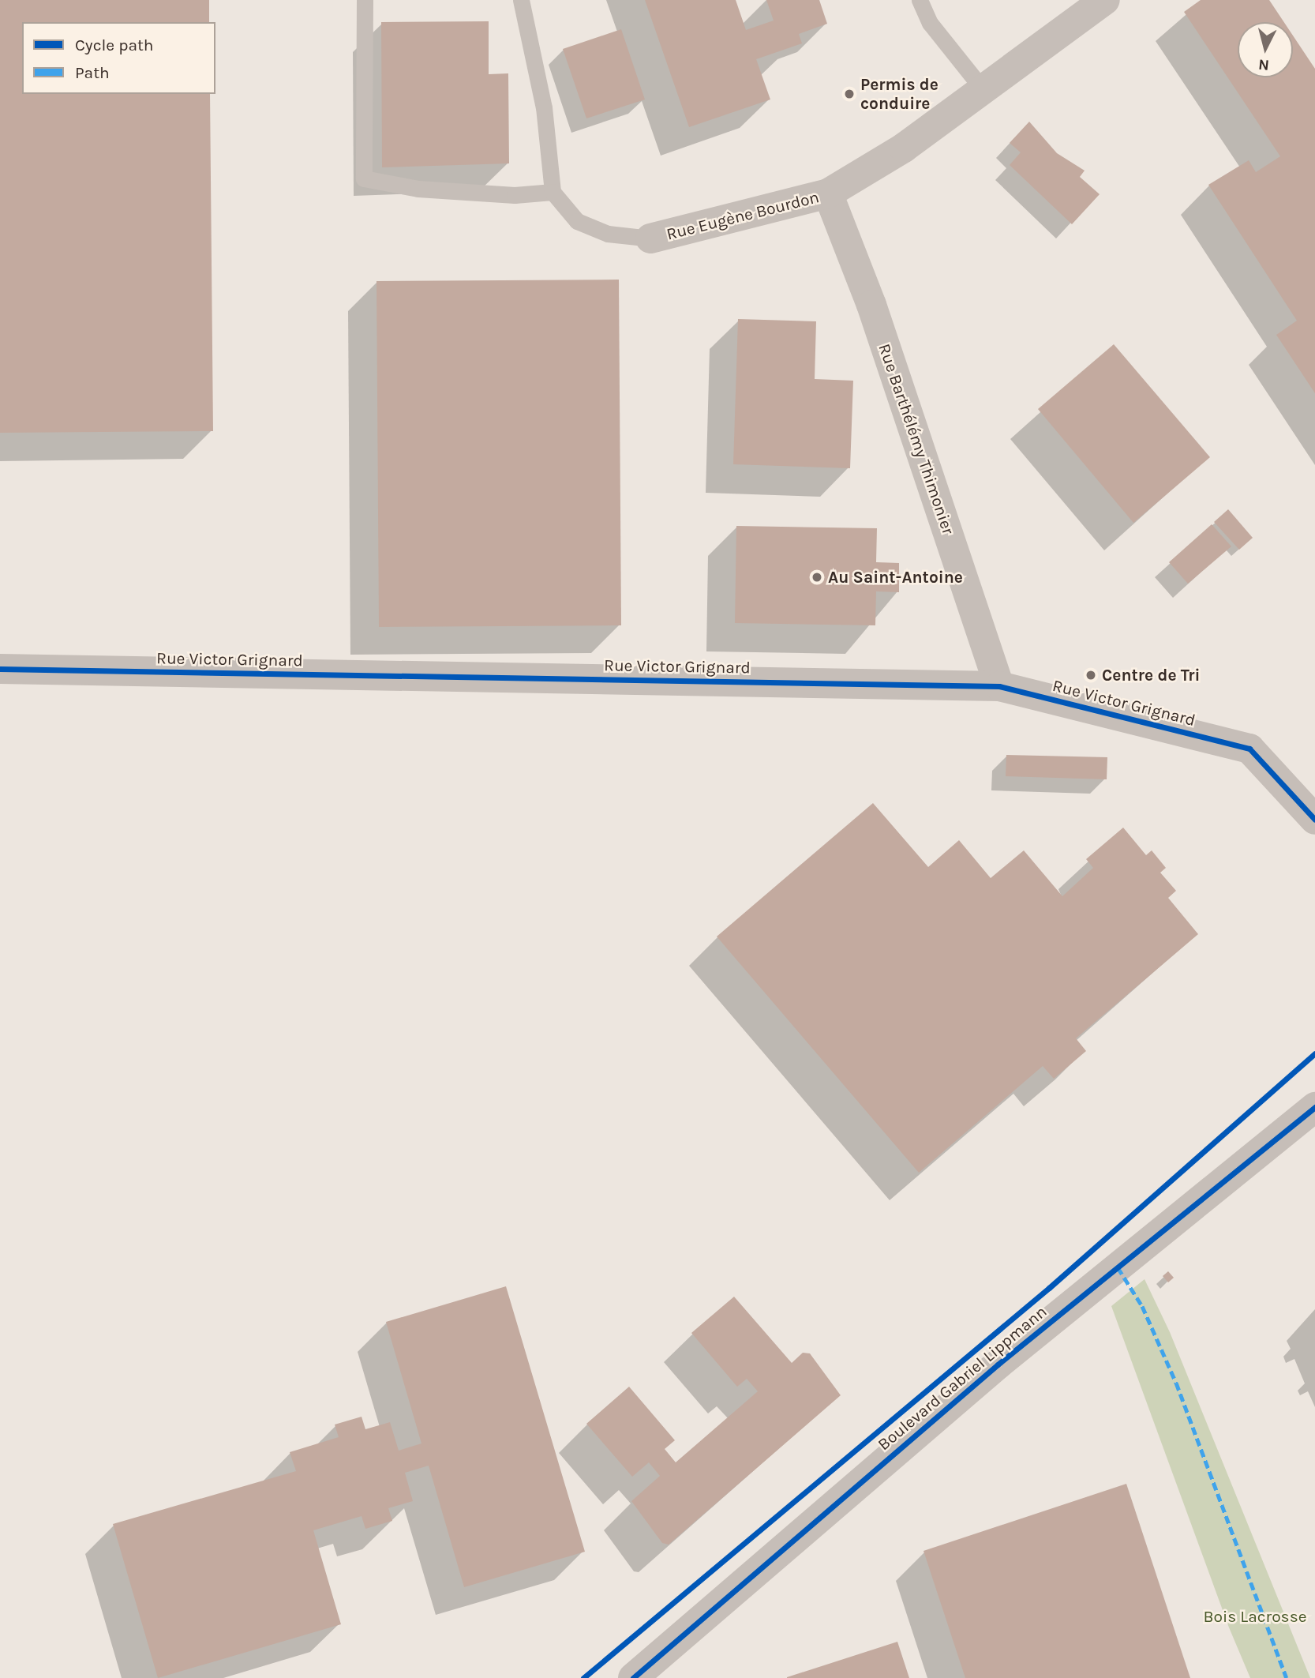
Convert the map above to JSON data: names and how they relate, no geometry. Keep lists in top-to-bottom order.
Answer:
{
  "streets": {
    "street": [
      "Rue Eugène Bourdon",
      "Rue Barthélémy Thimonier",
      "Rue Victor Grignard",
      "Boulevard Gabriel Lippmann"
    ]
  },
  "crossings": [
    ["Rue Eugène Bourdon", "Rue Barthélémy Thimonier"],
    ["Rue Barthélémy Thimonier", "Rue Victor Grignard"]
  ],
  "parks": ["Bois Lacrosse"],
  "places": ["Permis de conduire", "Au Saint-Antoine", "Centre de Tri"],
  "legend": ["Cycle path", "Path"],
  "north": "bottom"
}
